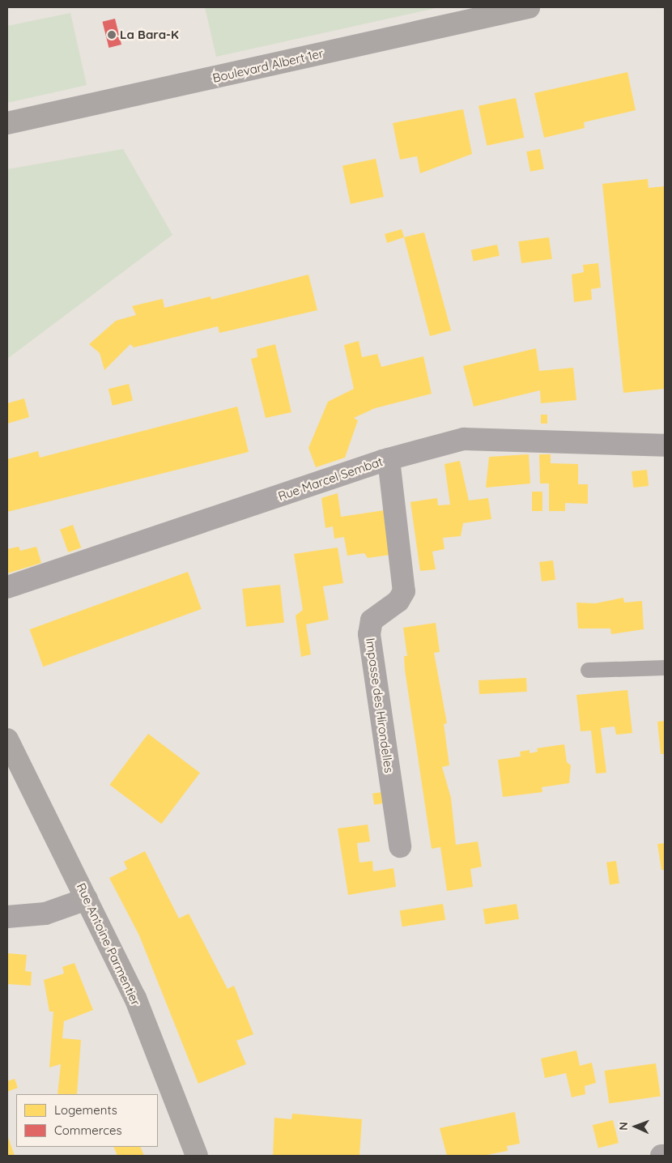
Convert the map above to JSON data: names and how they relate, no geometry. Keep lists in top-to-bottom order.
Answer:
{
  "streets": {
    "street": [
      "Boulevard Albert 1er",
      "Rue Marcel Sembat",
      "Impasse des Hirondelles",
      "Rue Antoine Parmentier"
    ]
  },
  "crossings": [
    ["Rue Marcel Sembat", "Impasse des Hirondelles"]
  ],
  "places": ["La Bara-K"],
  "legend": ["Logements", "Commerces"],
  "north": "left"
}
